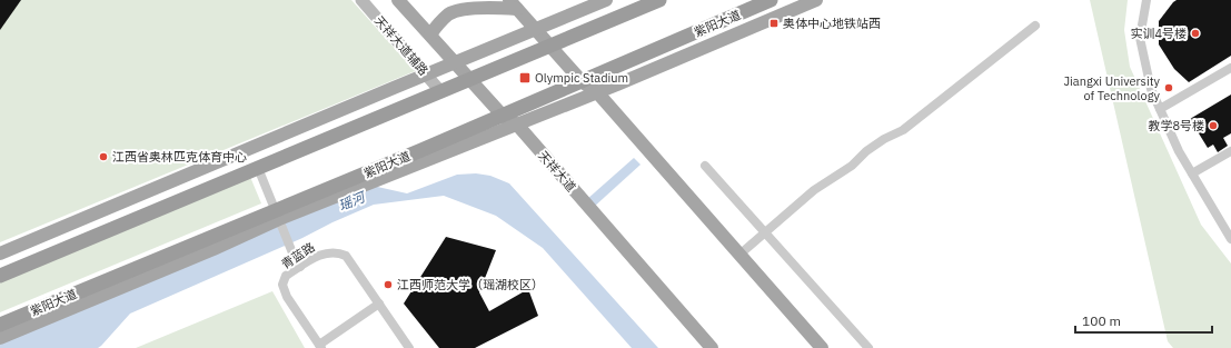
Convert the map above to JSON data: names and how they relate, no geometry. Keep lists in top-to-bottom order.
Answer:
{
  "streets": {
    "highway": ["紫阳大道"],
    "main road": ["天祥大道辅路", "天祥大道"],
    "street": ["青蓝路"]
  },
  "crossings": [
    ["紫阳大道", "天祥大道"]
  ],
  "water": ["瑶河"],
  "places": {
    "transit": ["奥体中心地铁站西", "Olympic Stadium"],
    "other": [
      "实训4号楼",
      "Jiangxi University of Technology",
      "教学8号楼",
      "江西省奥林匹克体育中心",
      "江西师范大学（瑶湖校区）"
    ]
  },
  "scale_bar": "100 m"
}
